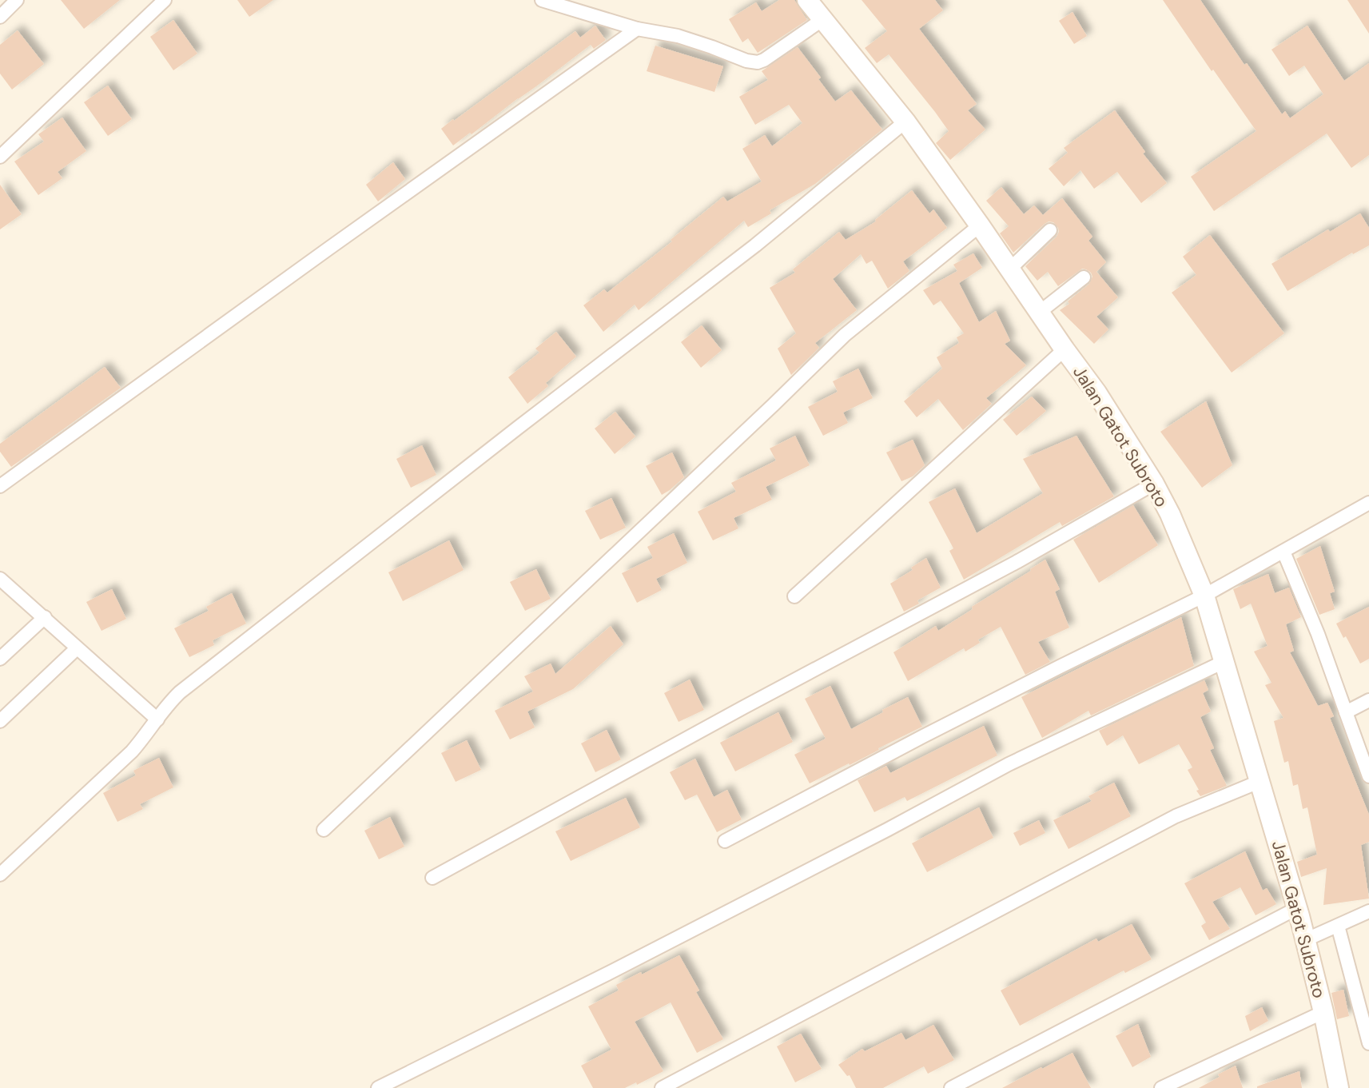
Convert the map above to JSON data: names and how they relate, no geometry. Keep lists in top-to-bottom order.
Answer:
{
  "streets": {
    "street": ["Jalan Gatot Subroto"]
  }
}
